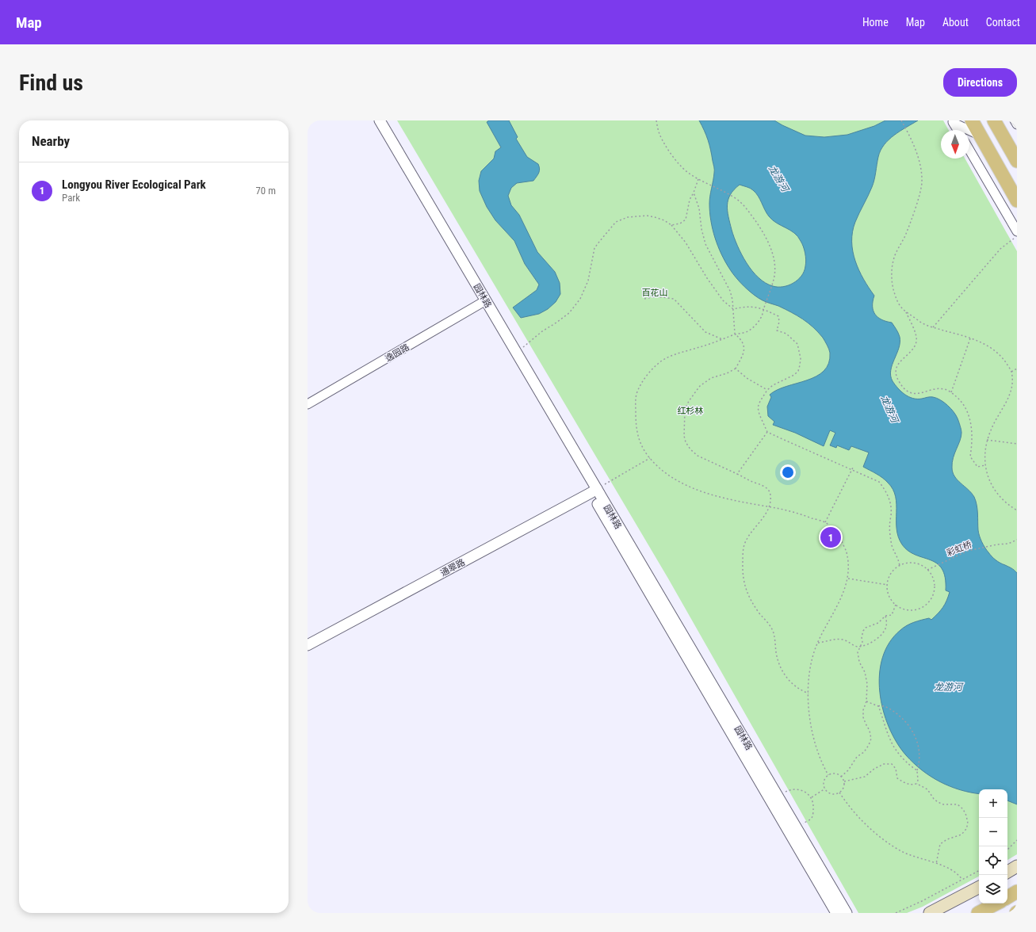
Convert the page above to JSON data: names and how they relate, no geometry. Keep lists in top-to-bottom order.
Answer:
{
  "streets": {
    "street": ["园林路", "逸园路", "通翠路"],
    "path": ["彩虹桥"]
  },
  "crossings": [
    ["园林路", "逸园路"],
    ["园林路", "通翠路"]
  ],
  "water": ["龙游河"],
  "parks": ["百花山", "红杉林"],
  "north": "bottom",
  "page": {
    "header": "Map",
    "nav": [
      "Home",
      "Map",
      "About",
      "Contact"
    ],
    "buttons": "Directions",
    "title": "Find us",
    "heading": "Nearby",
    "list": [
      {
        "mark": "1",
        "name": "Longyou River Ecological Park",
        "note": "Park",
        "value": "70 m"
      }
    ],
    "pins": "1",
    "map_buttons": ["+", "−"]
  }
}
